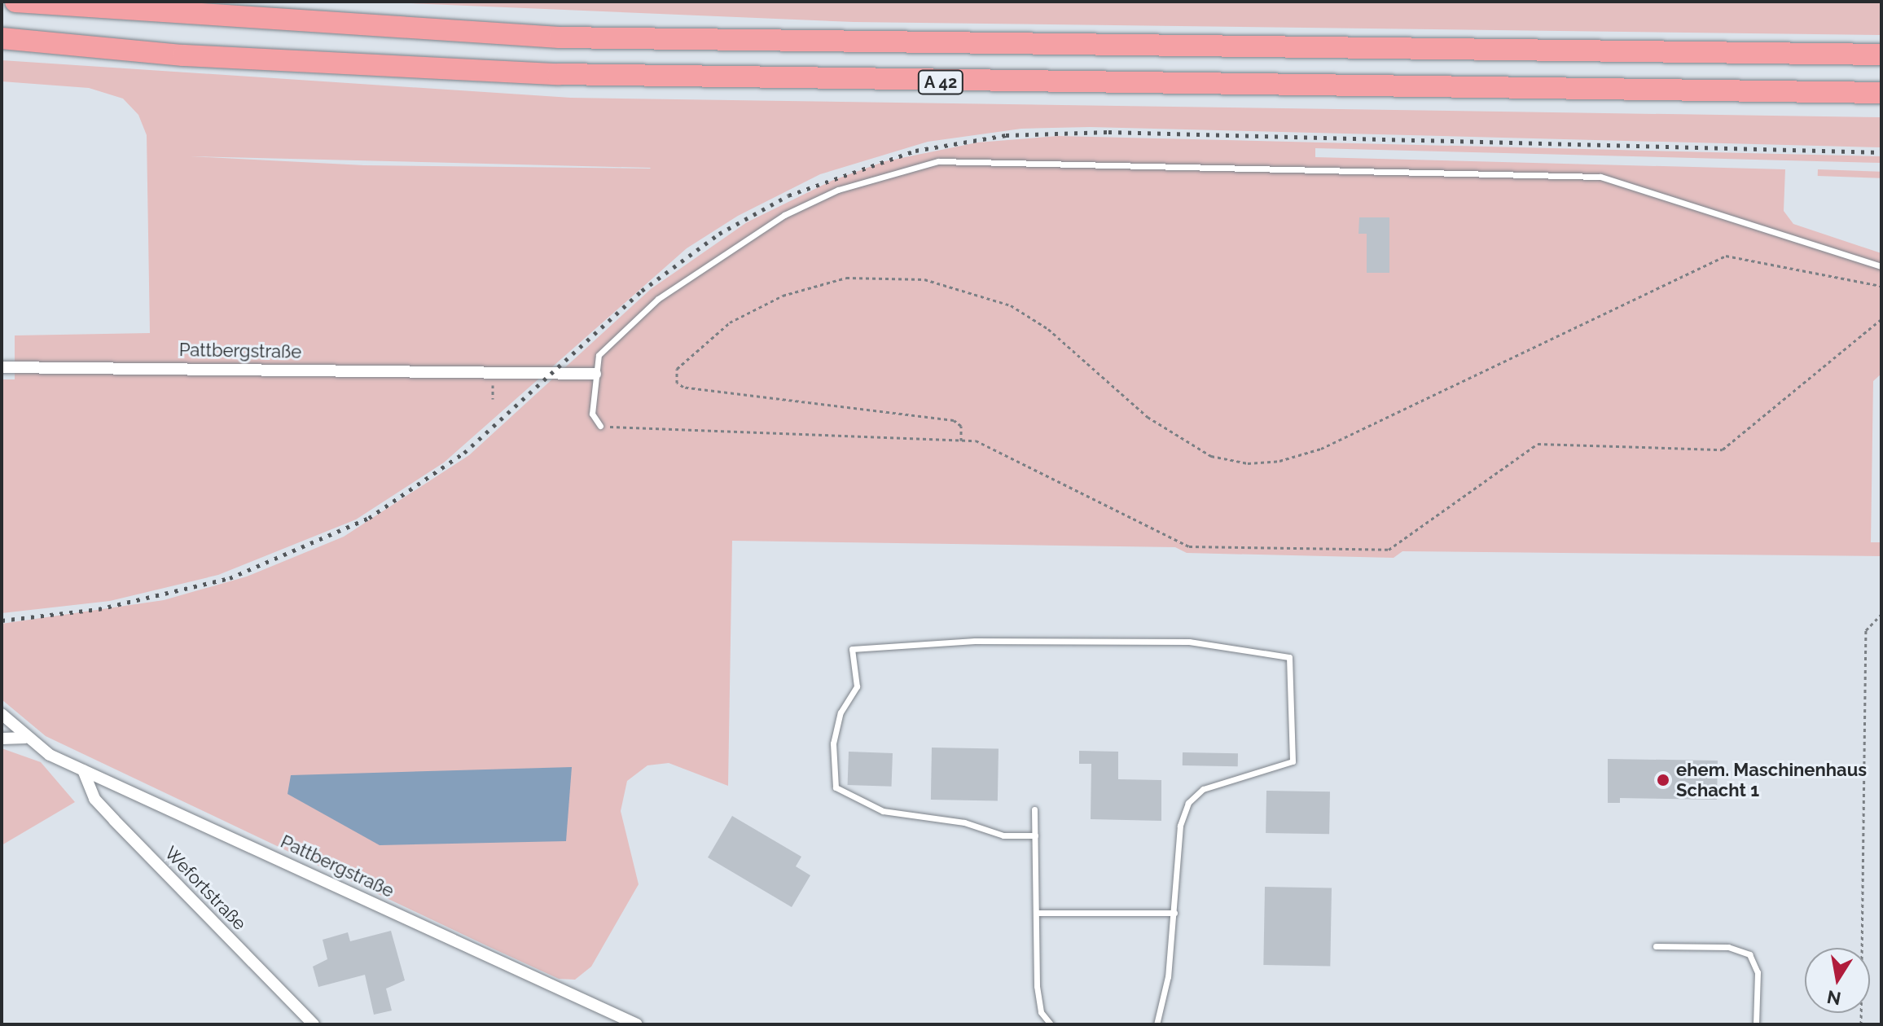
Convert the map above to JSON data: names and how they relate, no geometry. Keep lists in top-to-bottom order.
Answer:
{
  "streets": {
    "highway": ["A 42"],
    "street": ["Pattbergstraße", "Wefortstraße"]
  },
  "crossings": [
    ["Pattbergstraße", "Wefortstraße"]
  ],
  "places": ["ehem. Maschinenhaus Schacht 1"],
  "north": "bottom"
}
